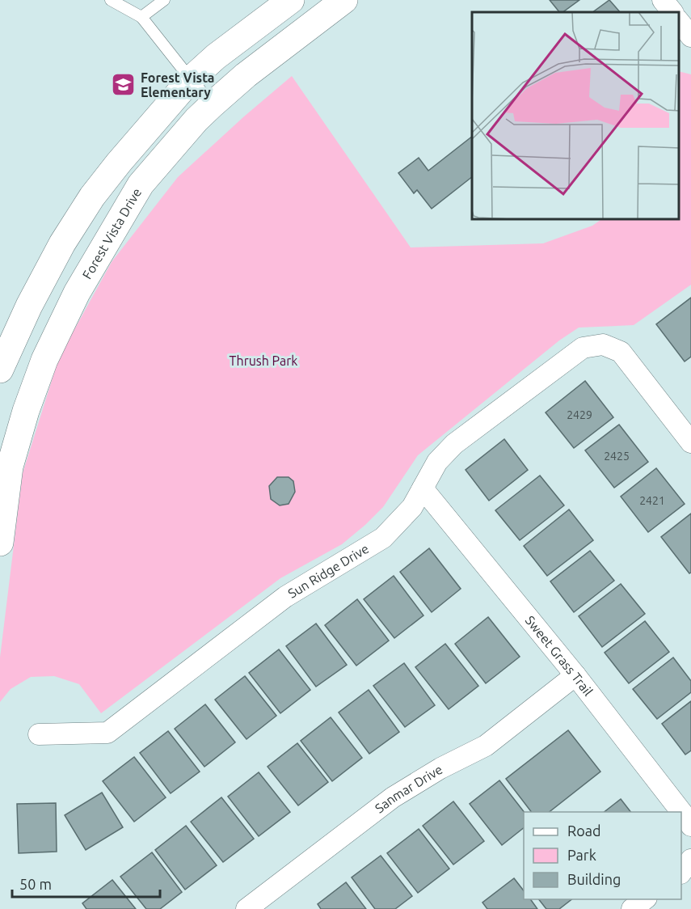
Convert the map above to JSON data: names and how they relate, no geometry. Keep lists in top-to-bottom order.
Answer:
{
  "streets": {
    "main road": ["Forest Vista Drive"],
    "street": ["Sun Ridge Drive", "Sweet Grass Trail", "Sanmar Drive"]
  },
  "crossings": [
    ["Sun Ridge Drive", "Sweet Grass Trail"],
    ["Sweet Grass Trail", "Sanmar Drive"]
  ],
  "parks": ["Thrush Park"],
  "places": {
    "school or university": ["Forest Vista Elementary"]
  },
  "house_numbers": ["2429", "2425", "2421"],
  "legend": ["Road", "Park", "Building"],
  "scale_bar": "50 m"
}
